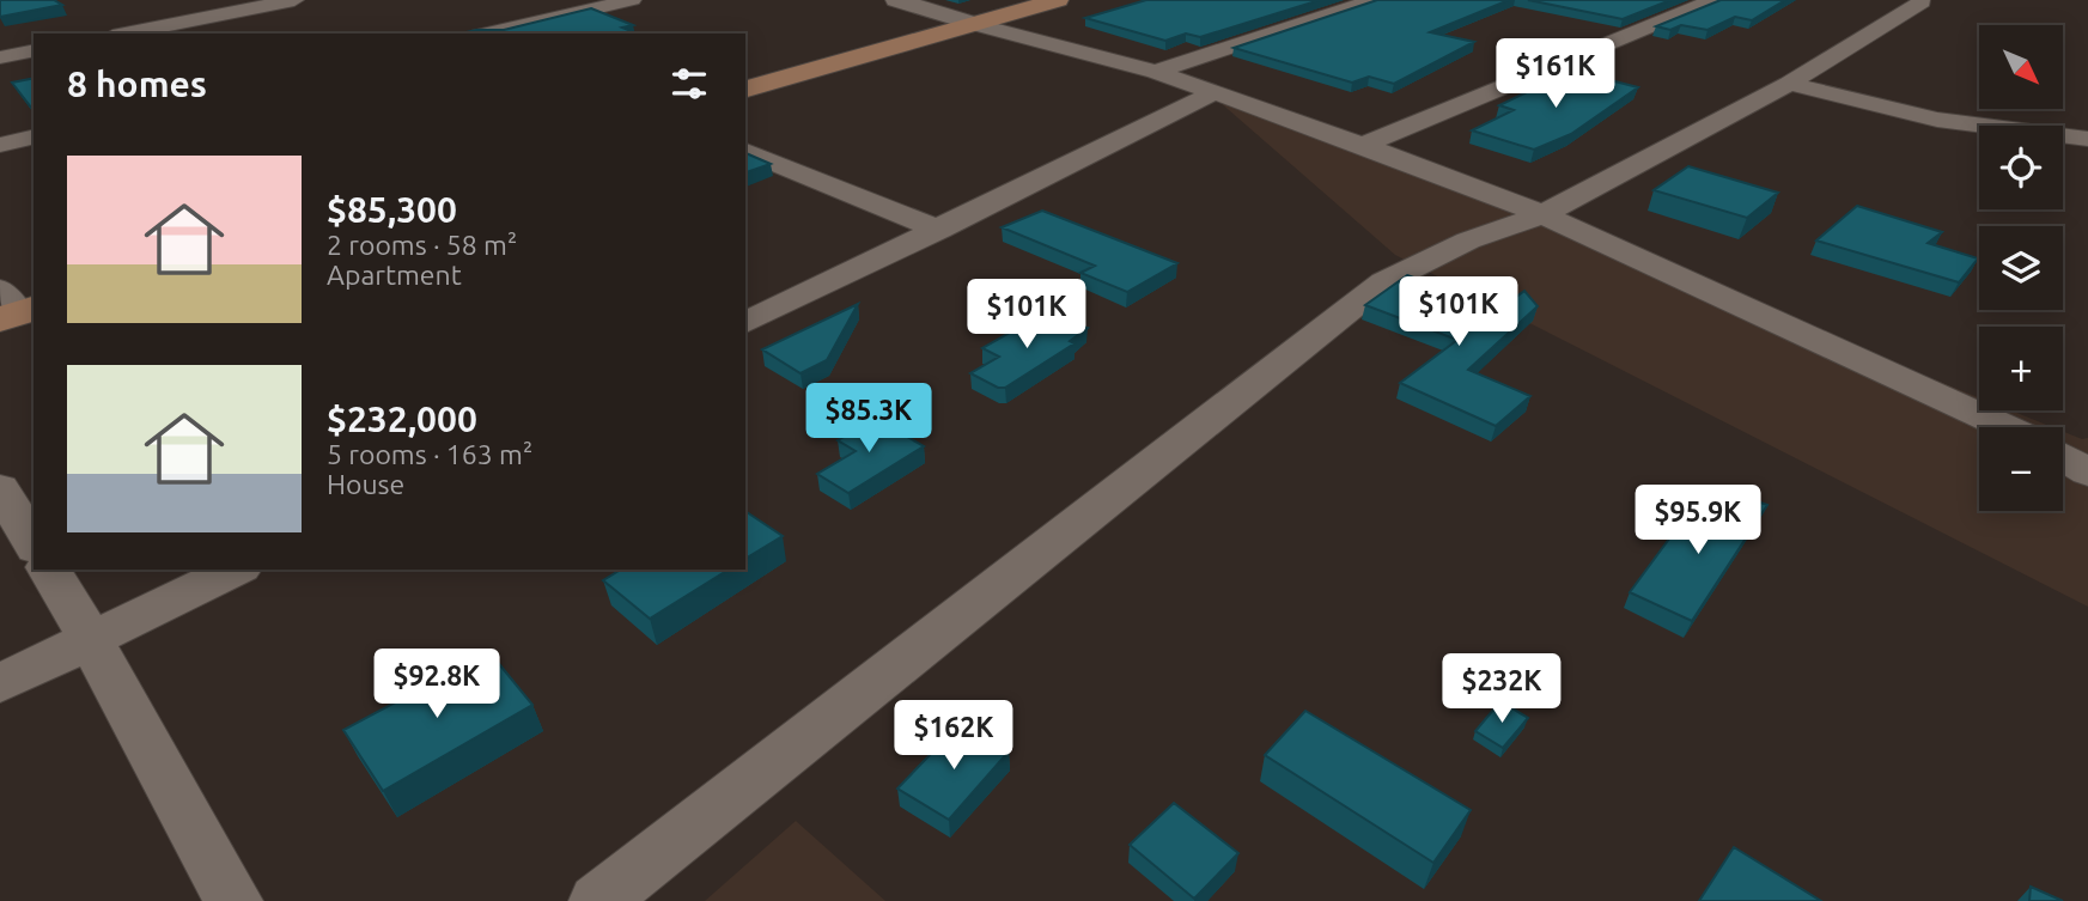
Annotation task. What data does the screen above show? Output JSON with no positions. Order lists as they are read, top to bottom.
{
  "north": "bottom right",
  "page": {
    "map_buttons": ["+", "−"],
    "heading": "8 homes",
    "price": [
      "$161K",
      "$101K",
      "$101K",
      "$85.3K",
      "$95.9K",
      "$92.8K",
      "$232K",
      "$162K"
    ],
    "list": [
      {
        "name": "$85,300",
        "note": "2 rooms · 58 m² · Apartment"
      },
      {
        "name": "$232,000",
        "note": "5 rooms · 163 m² · House"
      }
    ]
  }
}
